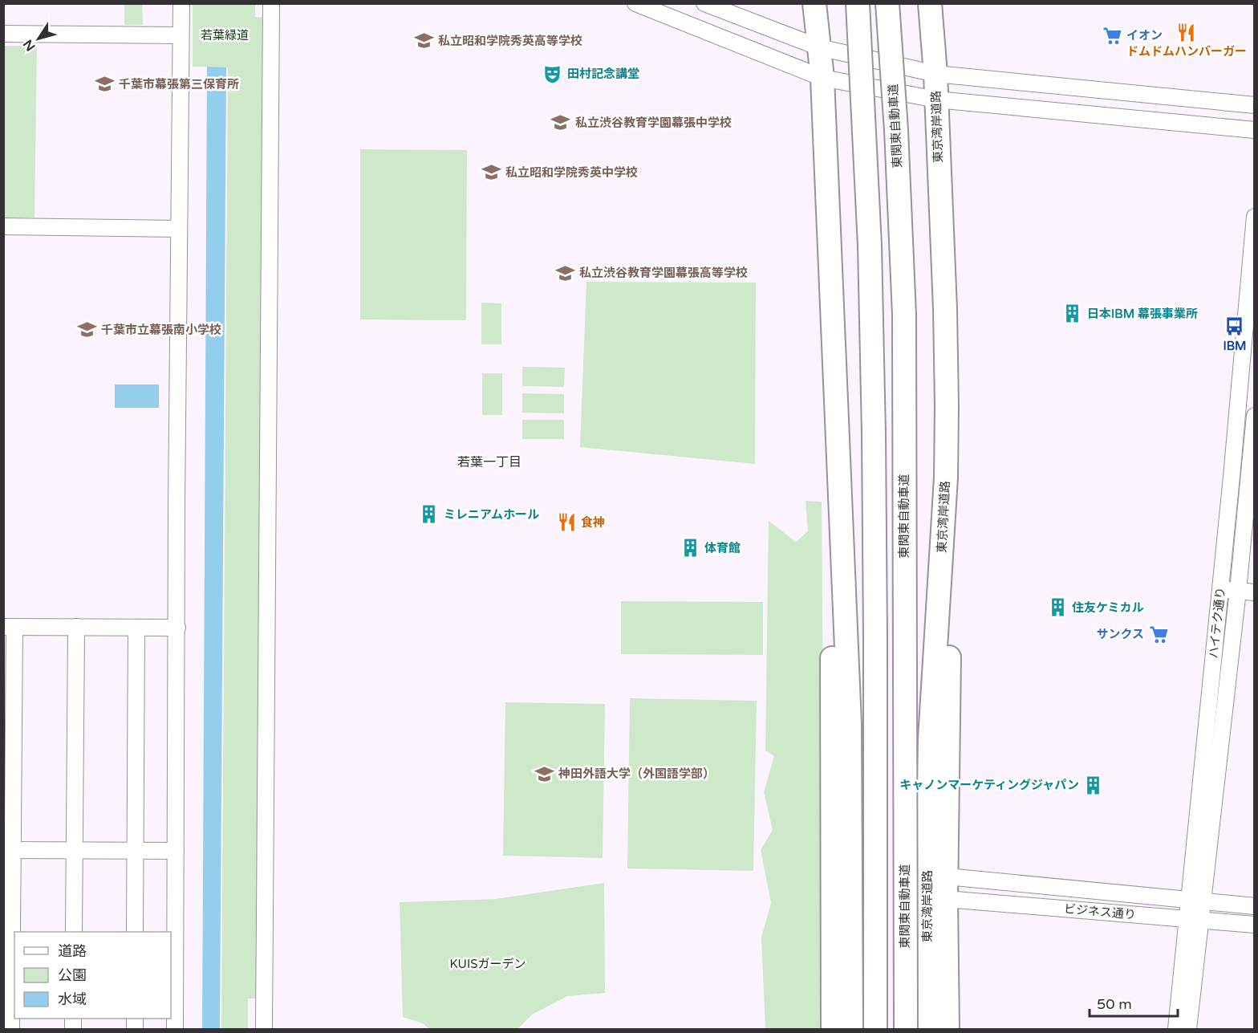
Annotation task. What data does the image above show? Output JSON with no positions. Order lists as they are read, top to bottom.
{
  "streets": {
    "highway": ["東関東自動車道", "東京湾岸道路"],
    "street": ["ハイテク通り", "ビジネス通り"]
  },
  "crossings": [
    ["ハイテク通り", "ビジネス通り"]
  ],
  "districts": ["若葉一丁目"],
  "parks": ["若葉緑道", "KUISガーデン"],
  "places": {
    "restaurant": ["ドムドムハンバーガー", "食神"],
    "supermarket": ["イオン", "サンクス"],
    "school or university": [
      "私立昭和学院秀英高等学校",
      "千葉市幕張第三保育所",
      "私立渋谷教育学園幕張中学校",
      "私立昭和学院秀英中学校",
      "私立渋谷教育学園幕張高等学校",
      "千葉市立幕張南小学校",
      "神田外語大学（外国語学部）"
    ],
    "theatre": ["田村記念講堂"],
    "building": [
      "日本IBM 幕張事業所",
      "ミレニアムホール",
      "体育館",
      "住友ケミカル",
      "キャノンマーケティングジャパン"
    ],
    "bus stop": ["IBM"]
  },
  "legend": ["道路", "公園", "水域"],
  "scale_bar": "50 m",
  "north": "bottom left"
}
